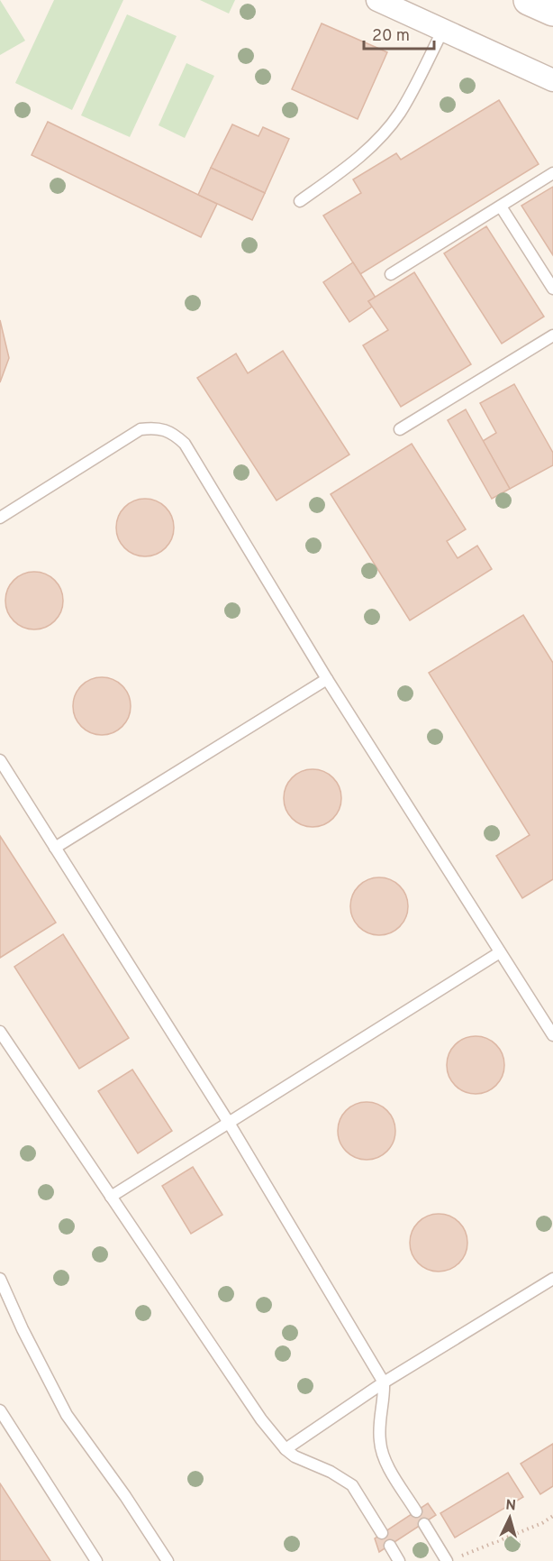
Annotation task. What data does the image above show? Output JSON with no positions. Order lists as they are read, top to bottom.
{
  "scale_bar": "20 m",
  "north": "top"
}
